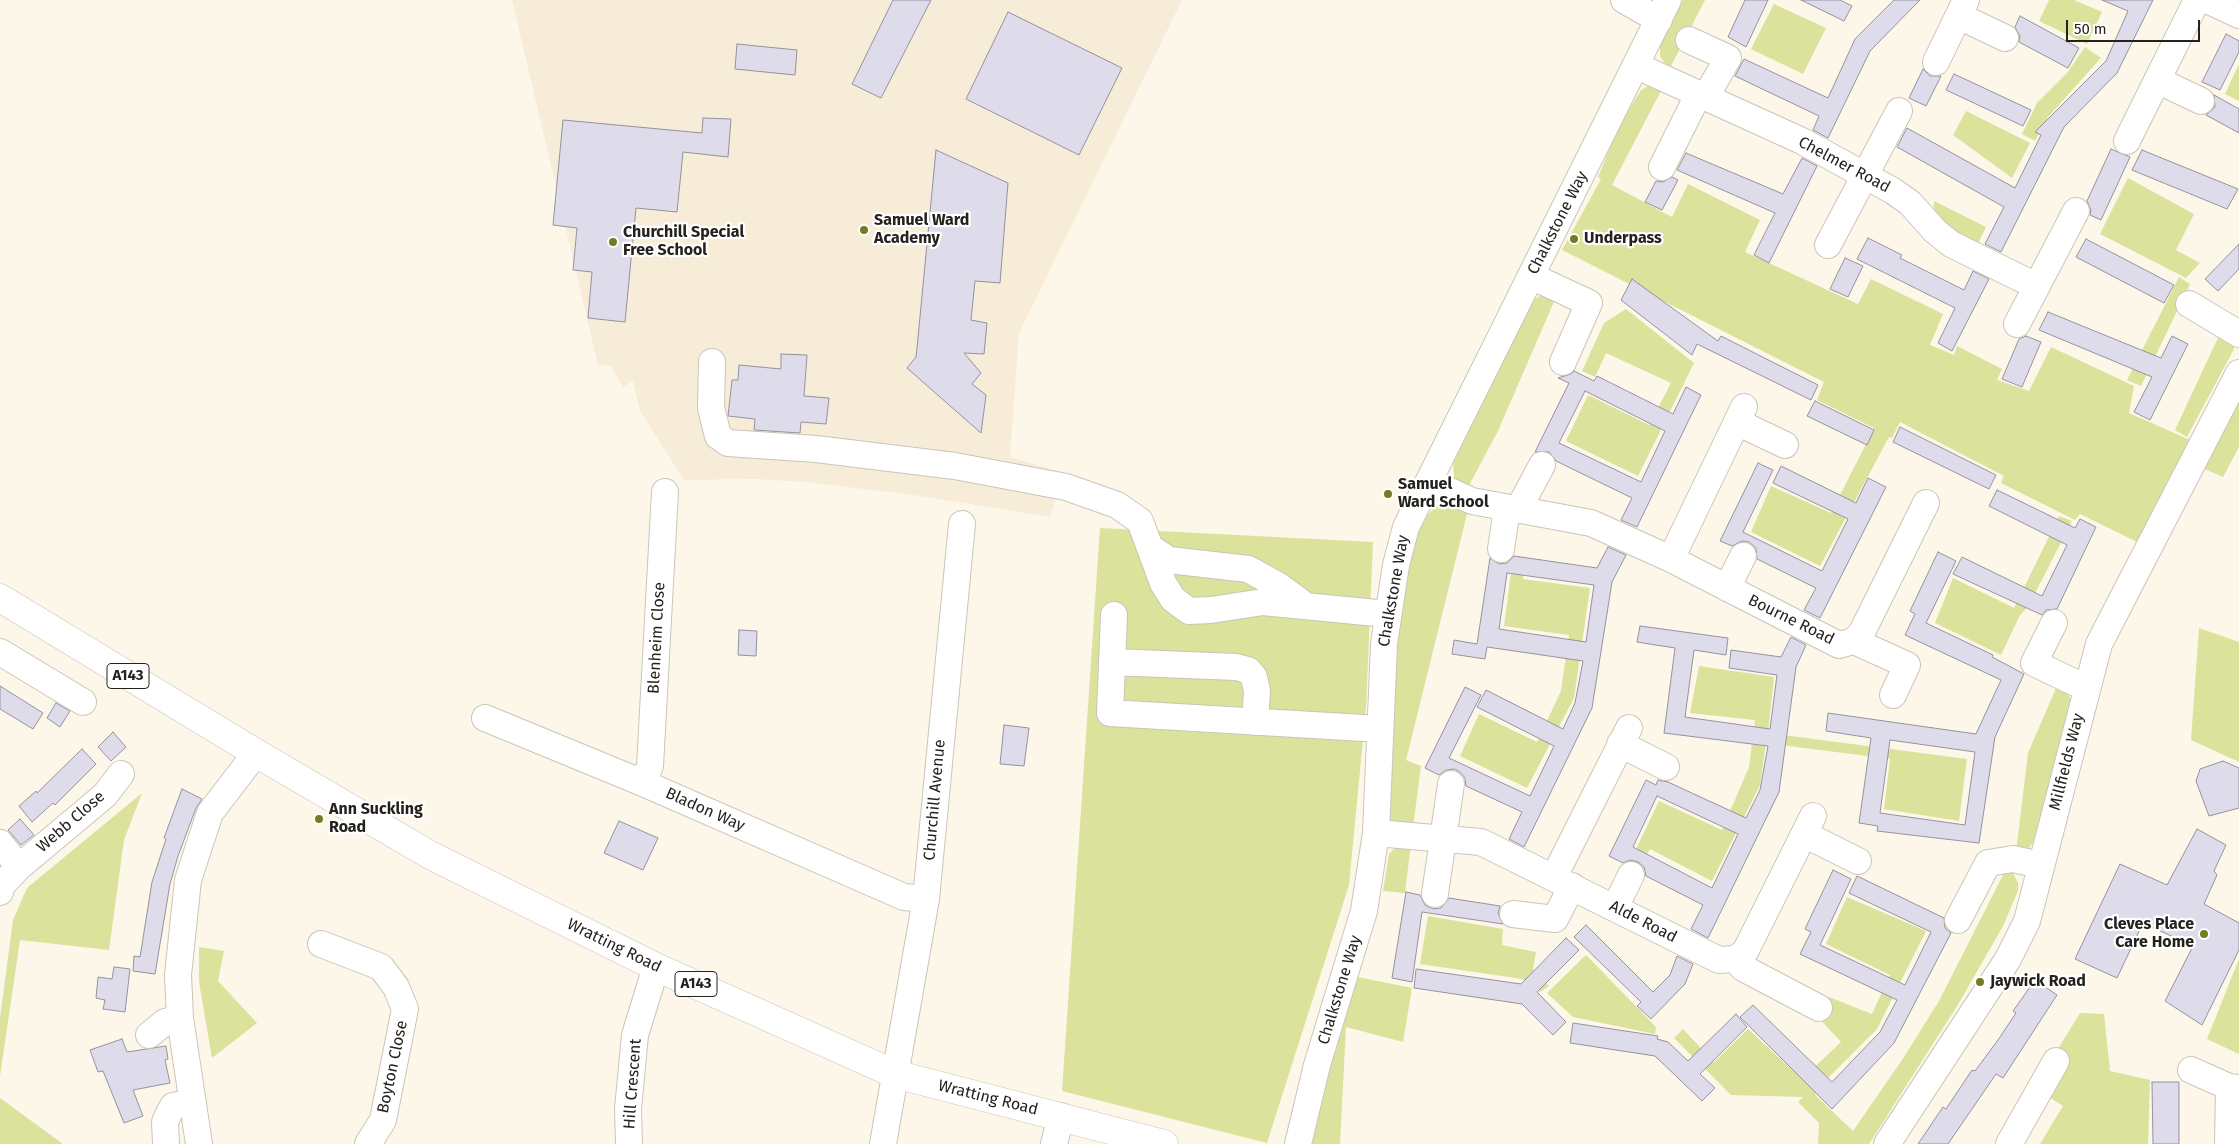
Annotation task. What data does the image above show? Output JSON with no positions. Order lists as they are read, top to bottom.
{
  "streets": {
    "main road": ["A143", "Wratting Road"],
    "street": [
      "Chelmer Road",
      "Chalkstone Way",
      "Bourne Road",
      "Blenheim Close",
      "Millfields Way",
      "Churchill Avenue",
      "Bladon Way",
      "Webb Close",
      "Alde Road",
      "Boyton Close",
      "Hill Crescent"
    ]
  },
  "crossings": [
    ["Chelmer Road", "Chalkstone Way"],
    ["Chalkstone Way", "Bourne Road"],
    ["Chalkstone Way", "Alde Road"],
    ["Blenheim Close", "Bladon Way"],
    ["A143", "Wratting Road"],
    ["Churchill Avenue", "Bladon Way"],
    ["Churchill Avenue", "Wratting Road"],
    ["Wratting Road", "Hill Crescent"]
  ],
  "places": [
    "Samuel Ward Academy",
    "Underpass",
    "Churchill Special Free School",
    "Samuel Ward School",
    "Ann Suckling Road",
    "Cleves Place Care Home",
    "Jaywick Road"
  ],
  "scale_bar": "50 m"
}
